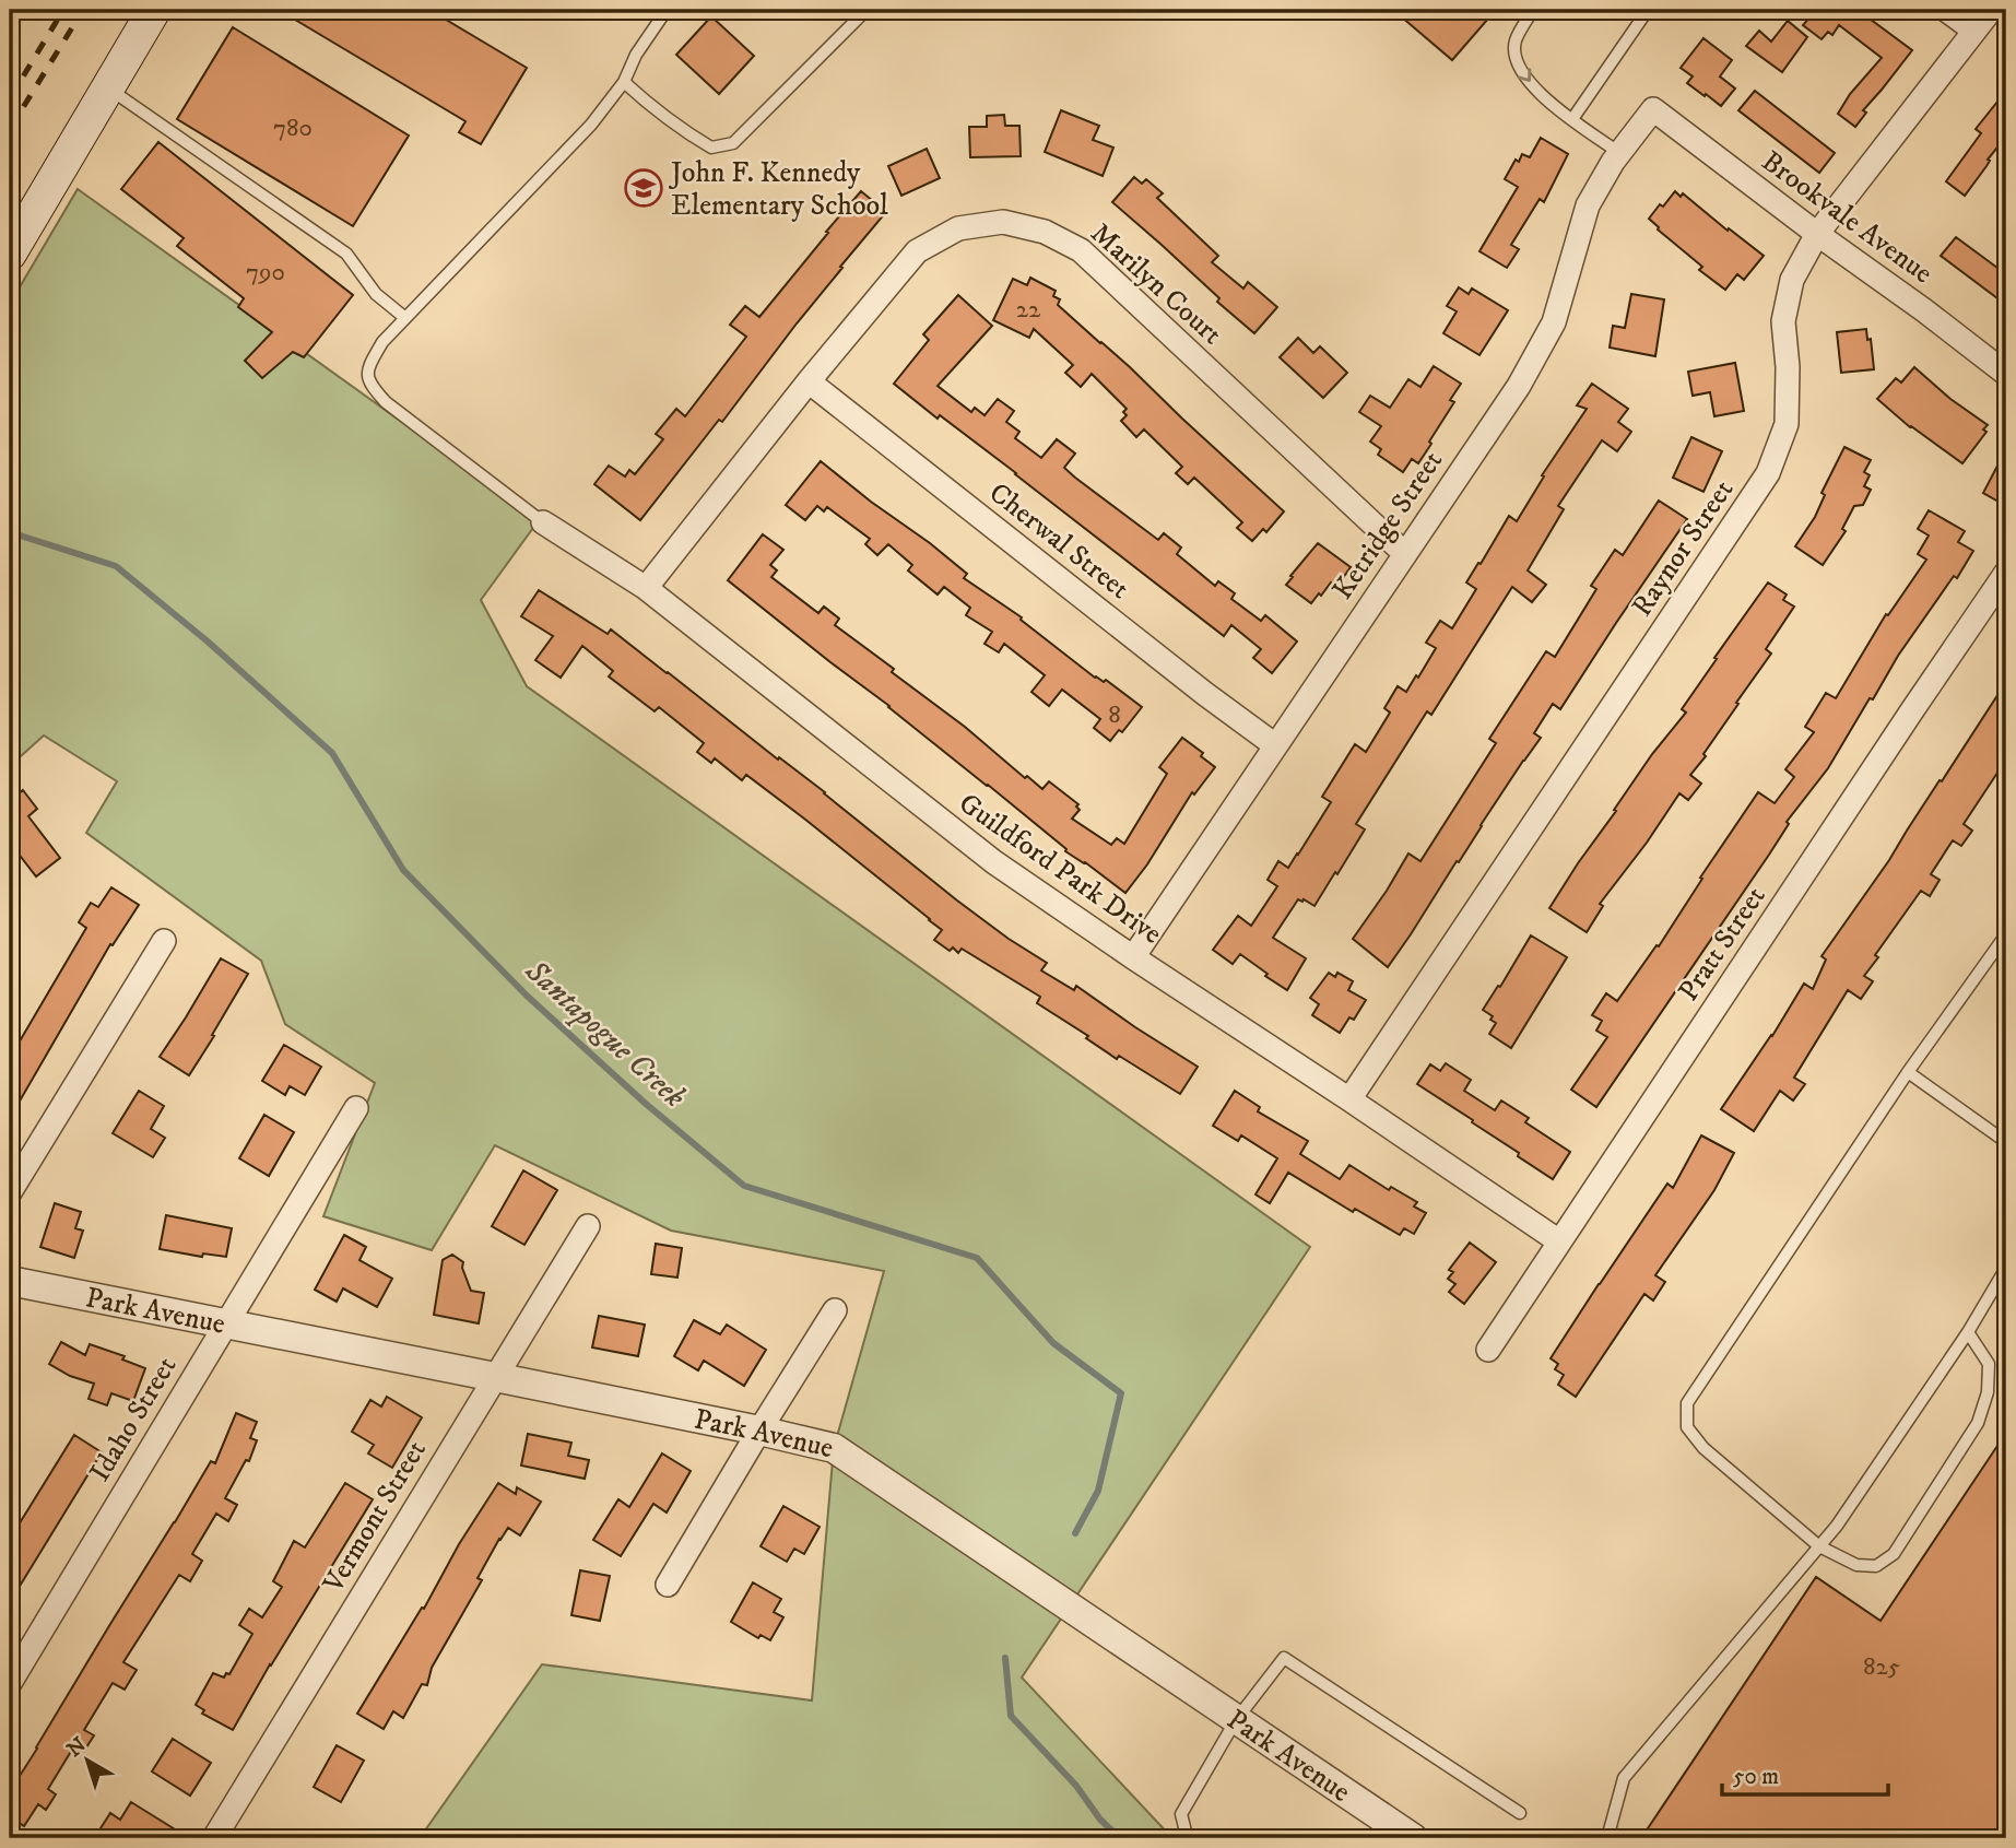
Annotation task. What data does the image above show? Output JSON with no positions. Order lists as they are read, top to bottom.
{
  "streets": {
    "street": [
      "Brookvale Avenue",
      "Marilyn Court",
      "Ketridge Street",
      "Cherwal Street",
      "Raynor Street",
      "Guildford Park Drive",
      "Pratt Street",
      "Park Avenue",
      "Idaho Street",
      "Vermont Street"
    ]
  },
  "crossings": [
    ["Brookvale Avenue", "Ketridge Street"],
    ["Brookvale Avenue", "Raynor Street"],
    ["Marilyn Court", "Ketridge Street"],
    ["Marilyn Court", "Cherwal Street"],
    ["Marilyn Court", "Guildford Park Drive"],
    ["Ketridge Street", "Cherwal Street"],
    ["Ketridge Street", "Guildford Park Drive"],
    ["Raynor Street", "Guildford Park Drive"],
    ["Guildford Park Drive", "Pratt Street"],
    ["Park Avenue", "Idaho Street"],
    ["Park Avenue", "Vermont Street"]
  ],
  "water": ["Santapogue Creek"],
  "places": {
    "school or university": ["John F. Kennedy Elementary School"]
  },
  "house_numbers": [
    "780",
    "790",
    "22",
    "8",
    "825"
  ],
  "scale_bar": "50 m",
  "north": "top left"
}
